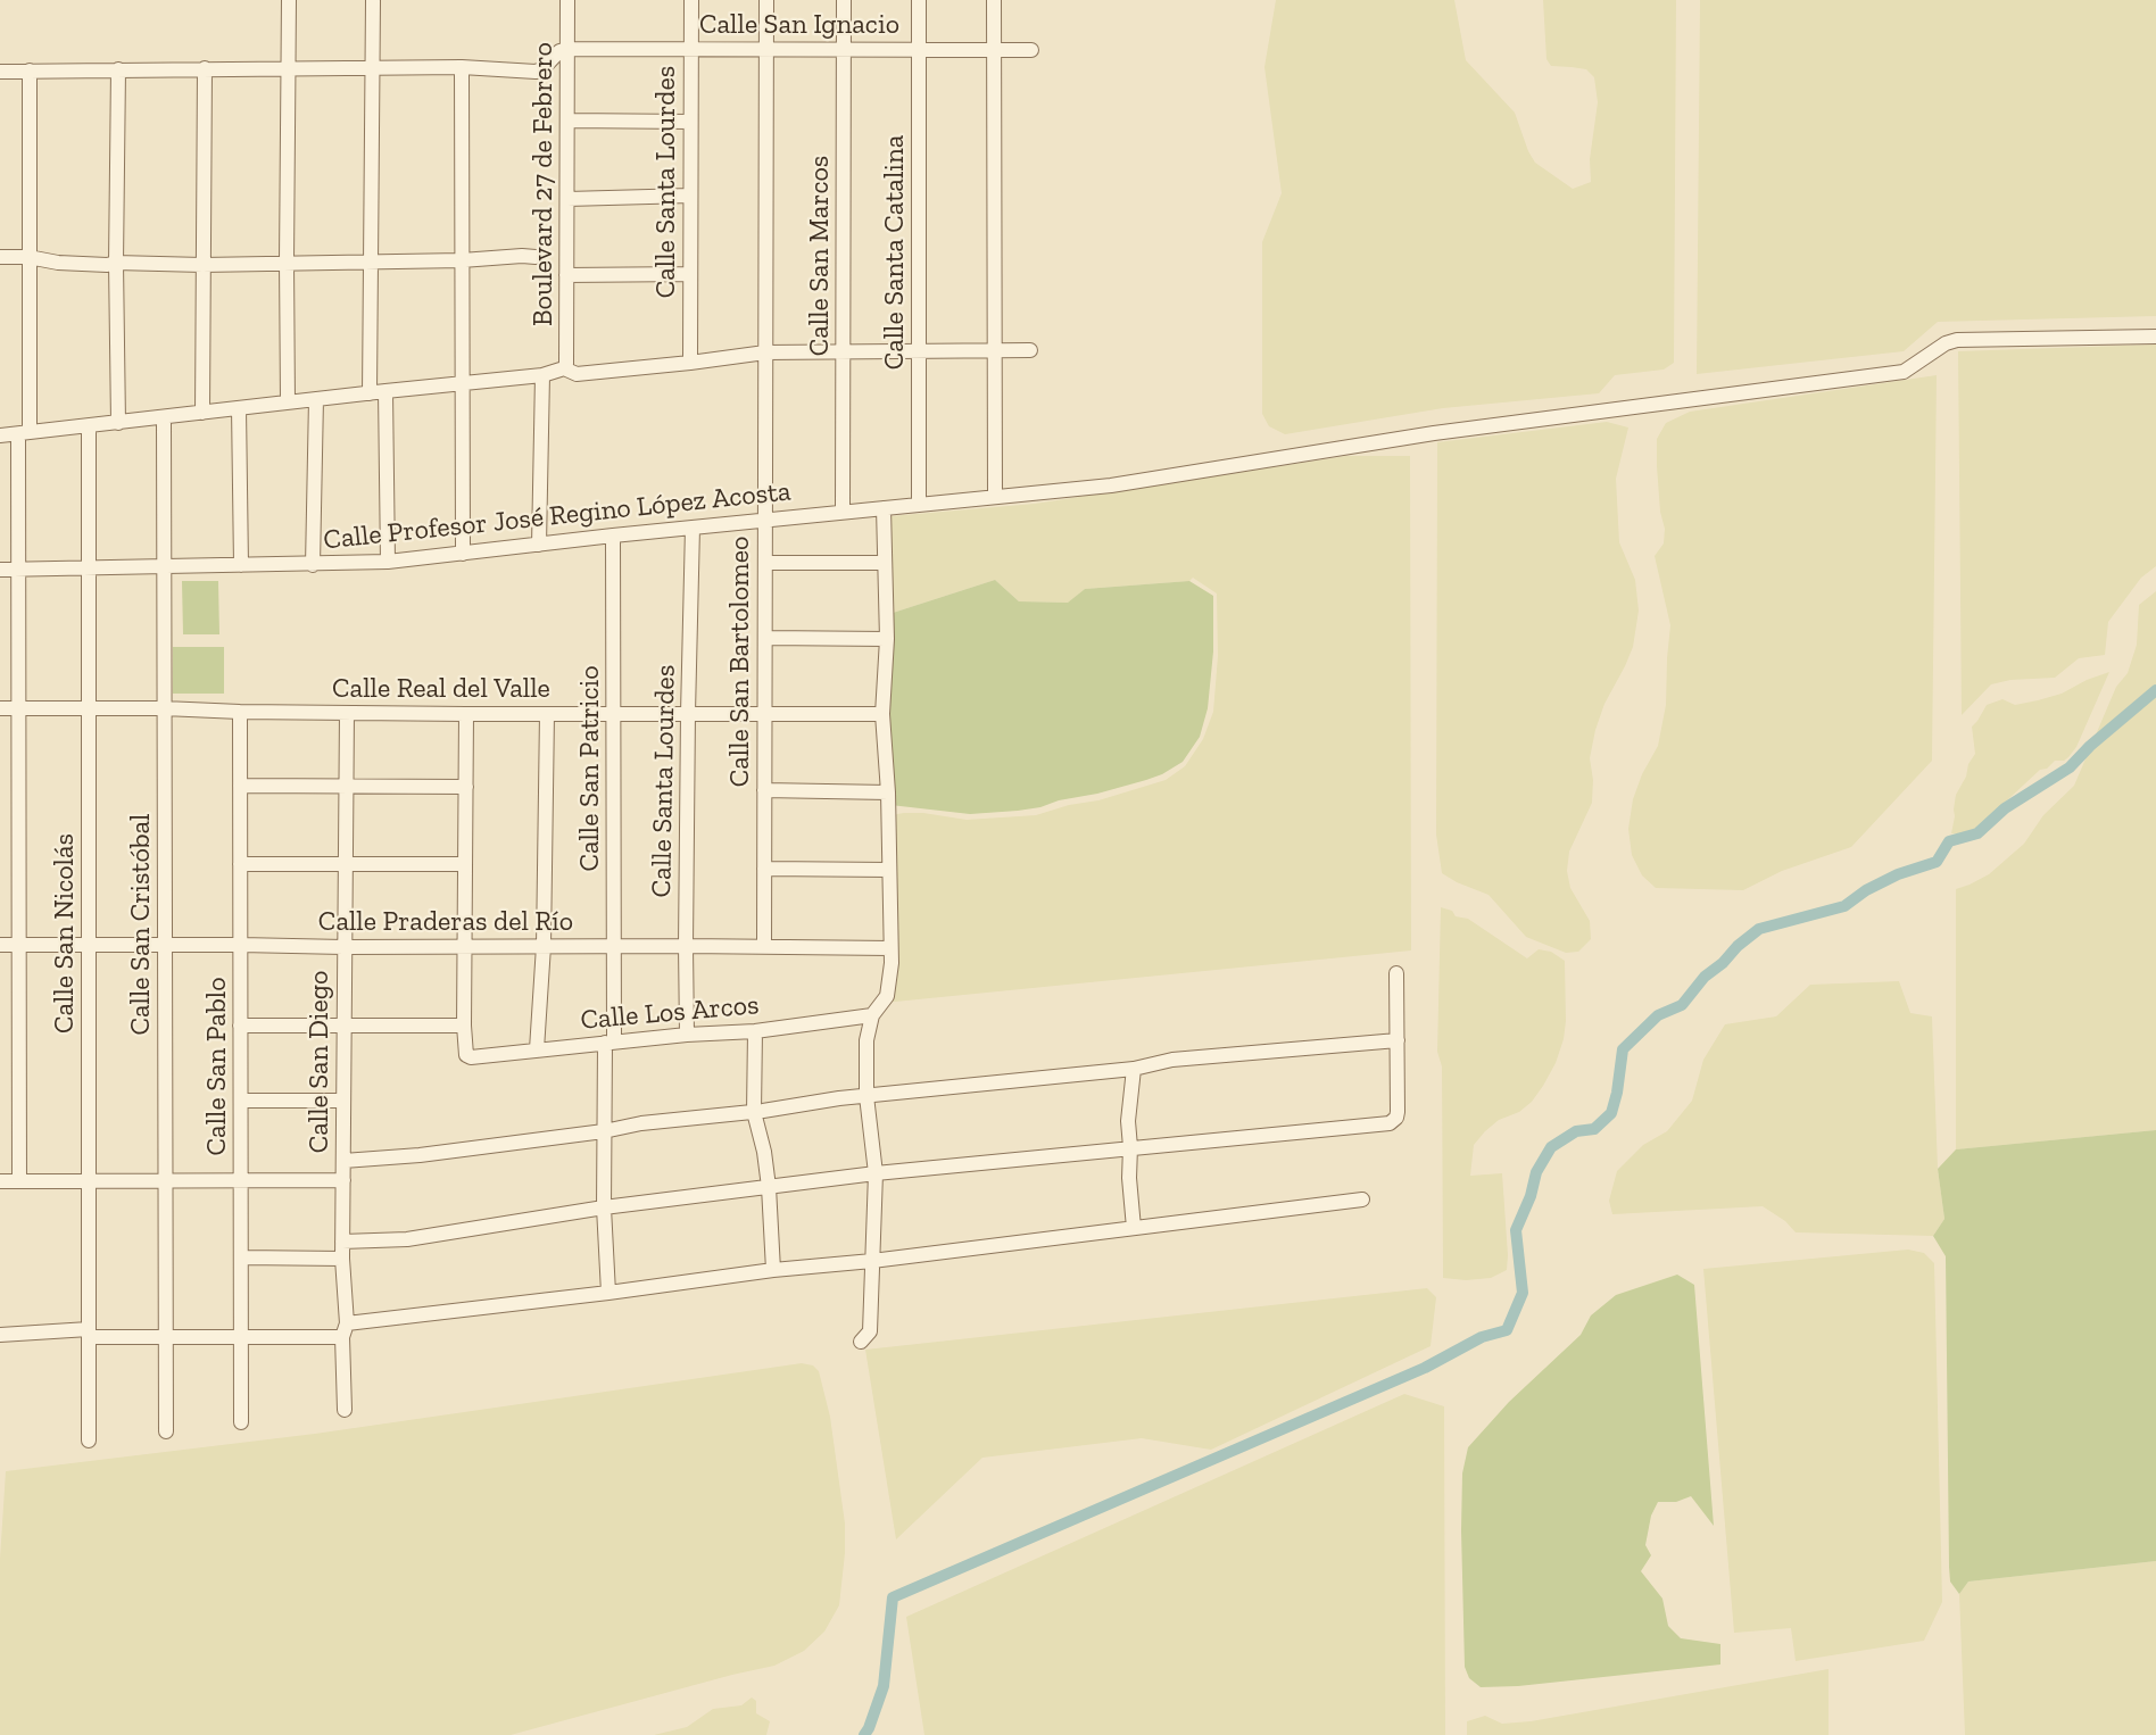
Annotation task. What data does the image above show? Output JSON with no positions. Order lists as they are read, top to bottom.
{
  "streets": {
    "street": [
      "Calle San Ignacio",
      "Calle Santa Lourdes",
      "Boulevard 27 de Febrero",
      "Calle Santa Catalina",
      "Calle San Marcos",
      "Calle Profesor José Regino López Acosta",
      "Calle San Bartolomeo",
      "Calle Real del Valle",
      "Calle San Patricio",
      "Calle Praderas del Río",
      "Calle San Cristóbal",
      "Calle San Nicolás",
      "Calle Los Arcos",
      "Calle San Diego",
      "Calle San Pablo"
    ]
  },
  "crossings": [
    ["Calle San Ignacio", "Calle Santa Lourdes"],
    ["Calle San Ignacio", "Boulevard 27 de Febrero"],
    ["Calle San Ignacio", "Calle Santa Catalina"],
    ["Calle San Ignacio", "Calle San Marcos"],
    ["Calle San Ignacio", "Calle San Bartolomeo"],
    ["Calle Santa Lourdes", "Calle Profesor José Regino López Acosta"],
    ["Calle Santa Lourdes", "Calle Real del Valle"],
    ["Calle Santa Lourdes", "Calle Praderas del Río"],
    ["Calle Santa Lourdes", "Calle Los Arcos"],
    ["Calle Santa Catalina", "Calle Profesor José Regino López Acosta"],
    ["Calle San Marcos", "Calle Profesor José Regino López Acosta"],
    ["Calle Profesor José Regino López Acosta", "Calle San Bartolomeo"],
    ["Calle Profesor José Regino López Acosta", "Calle San Patricio"],
    ["Calle Profesor José Regino López Acosta", "Calle San Cristóbal"],
    ["Calle Profesor José Regino López Acosta", "Calle San Nicolás"],
    ["Calle San Bartolomeo", "Calle Real del Valle"],
    ["Calle San Bartolomeo", "Calle Praderas del Río"],
    ["Calle Real del Valle", "Calle San Patricio"],
    ["Calle Real del Valle", "Calle San Cristóbal"],
    ["Calle Real del Valle", "Calle San Nicolás"],
    ["Calle Real del Valle", "Calle San Diego"],
    ["Calle Real del Valle", "Calle San Pablo"],
    ["Calle San Patricio", "Calle Praderas del Río"],
    ["Calle San Patricio", "Calle Los Arcos"],
    ["Calle Praderas del Río", "Calle San Cristóbal"],
    ["Calle Praderas del Río", "Calle San Nicolás"],
    ["Calle Praderas del Río", "Calle San Diego"],
    ["Calle Praderas del Río", "Calle San Pablo"]
  ]
}
